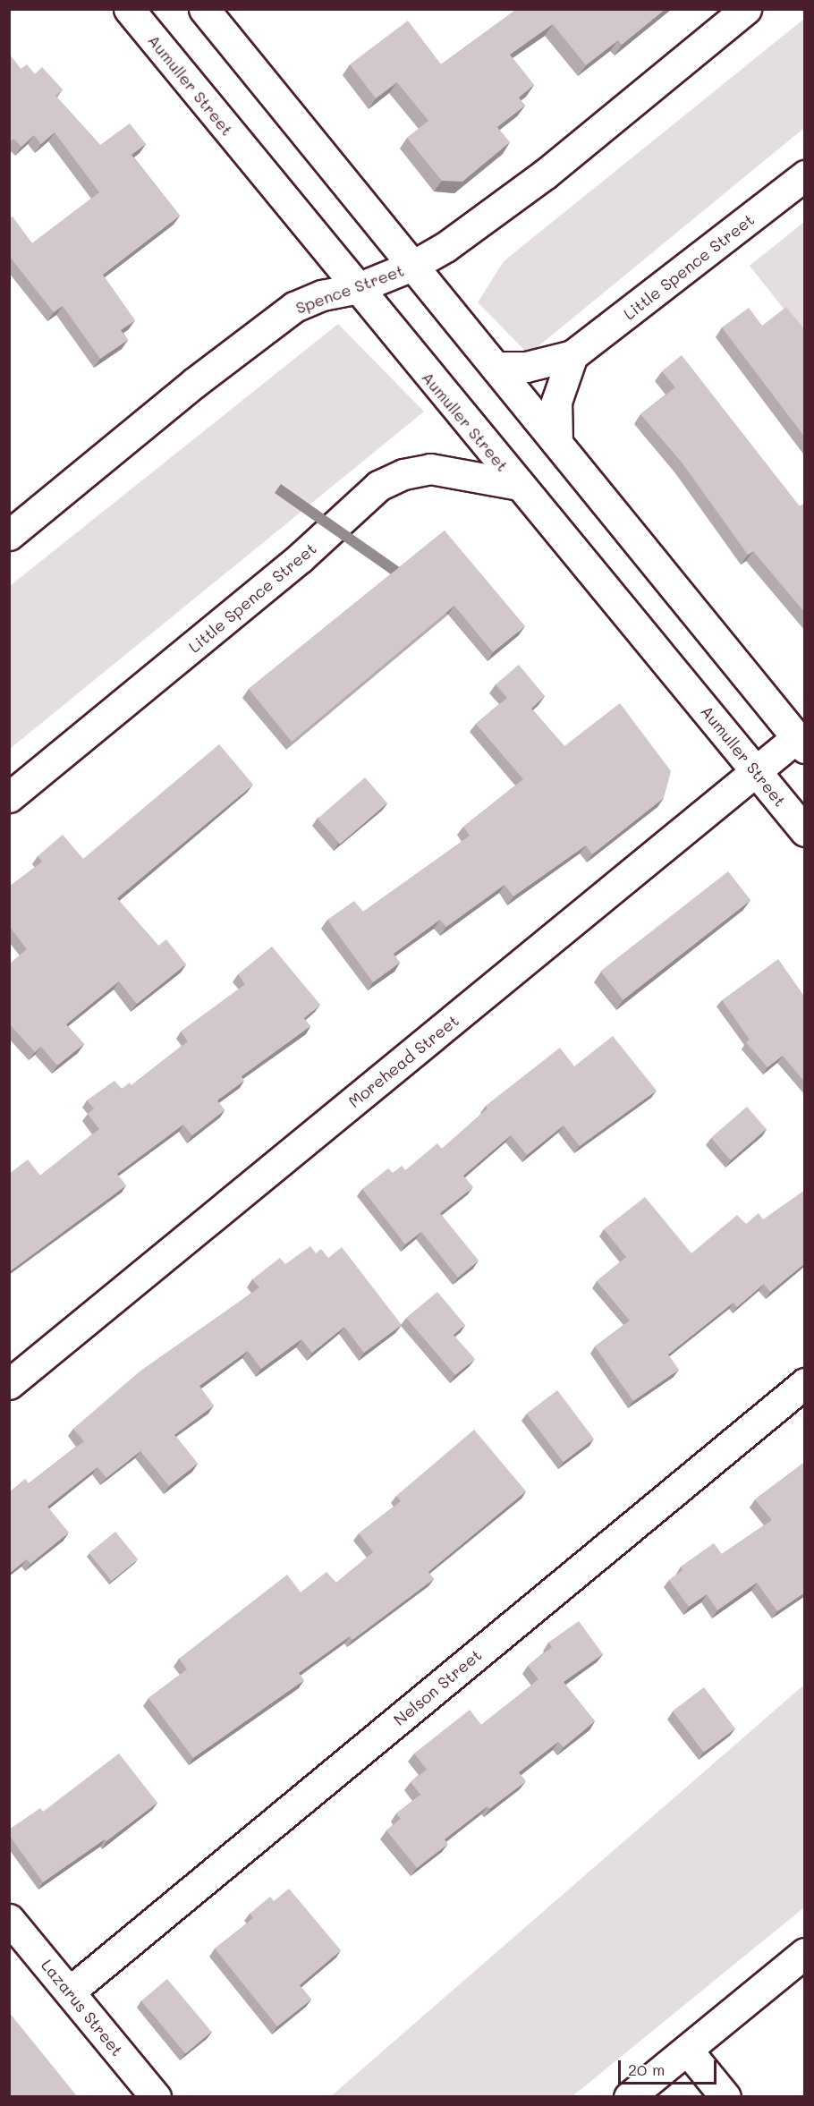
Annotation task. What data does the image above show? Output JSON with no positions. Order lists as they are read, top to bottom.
{
  "streets": {
    "street": [
      "Aumuller Street",
      "Little Spence Street",
      "Spence Street",
      "Morehead Street",
      "Nelson Street",
      "Lazarus Street"
    ]
  },
  "crossings": [
    ["Aumuller Street", "Little Spence Street"],
    ["Aumuller Street", "Spence Street"],
    ["Aumuller Street", "Morehead Street"],
    ["Nelson Street", "Lazarus Street"]
  ],
  "scale_bar": "20 m"
}
